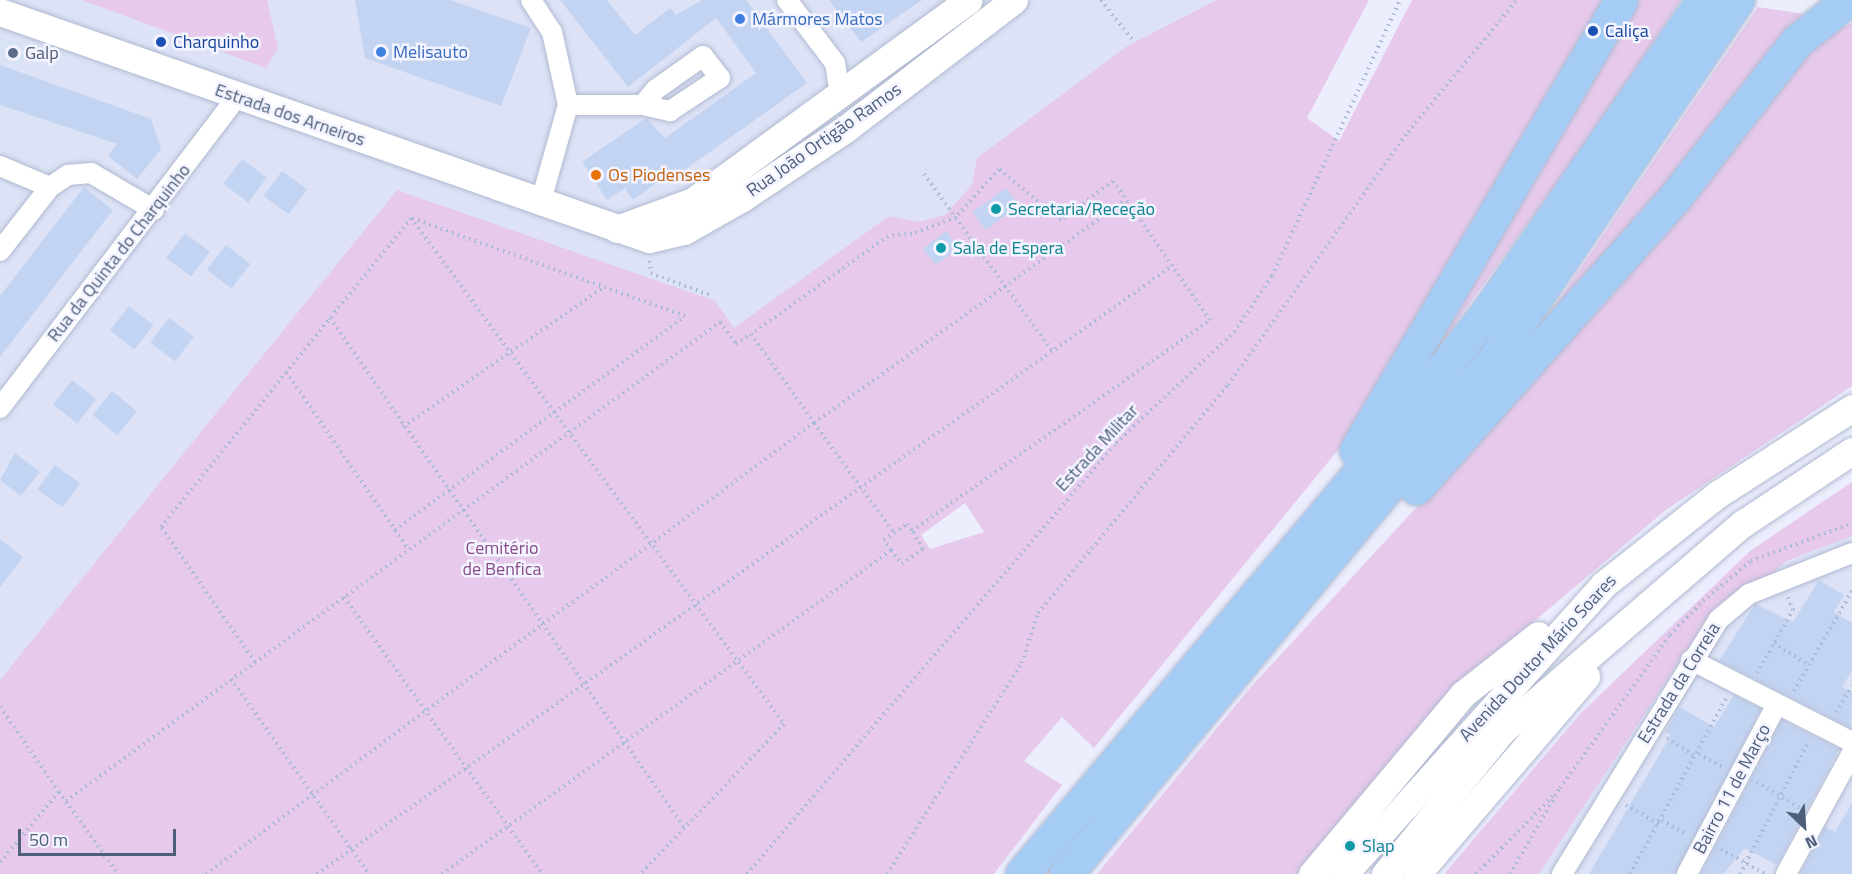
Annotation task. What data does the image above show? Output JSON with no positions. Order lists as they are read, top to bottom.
{
  "streets": {
    "main road": ["Estrada dos Arneiros", "Rua João Ortigão Ramos", "Avenida Doutor Mário Soares"],
    "street": ["Rua da Quinta do Charquinho", "Estrada da Correia", "Bairro 11 de Março"],
    "path": ["Estrada Militar"]
  },
  "crossings": [
    ["Estrada dos Arneiros", "Rua João Ortigão Ramos"],
    ["Estrada dos Arneiros", "Rua da Quinta do Charquinho"],
    ["Estrada da Correia", "Bairro 11 de Março"]
  ],
  "parks": ["Cemitério de Benfica"],
  "places": [
    "Mármores Matos",
    "Caliça",
    "Charquinho",
    "Melisauto",
    "Galp",
    "Os Piodenses",
    "Secretaria/Receção",
    "Sala de Espera",
    "Slap"
  ],
  "scale_bar": "50 m",
  "north": "bottom right"
}
